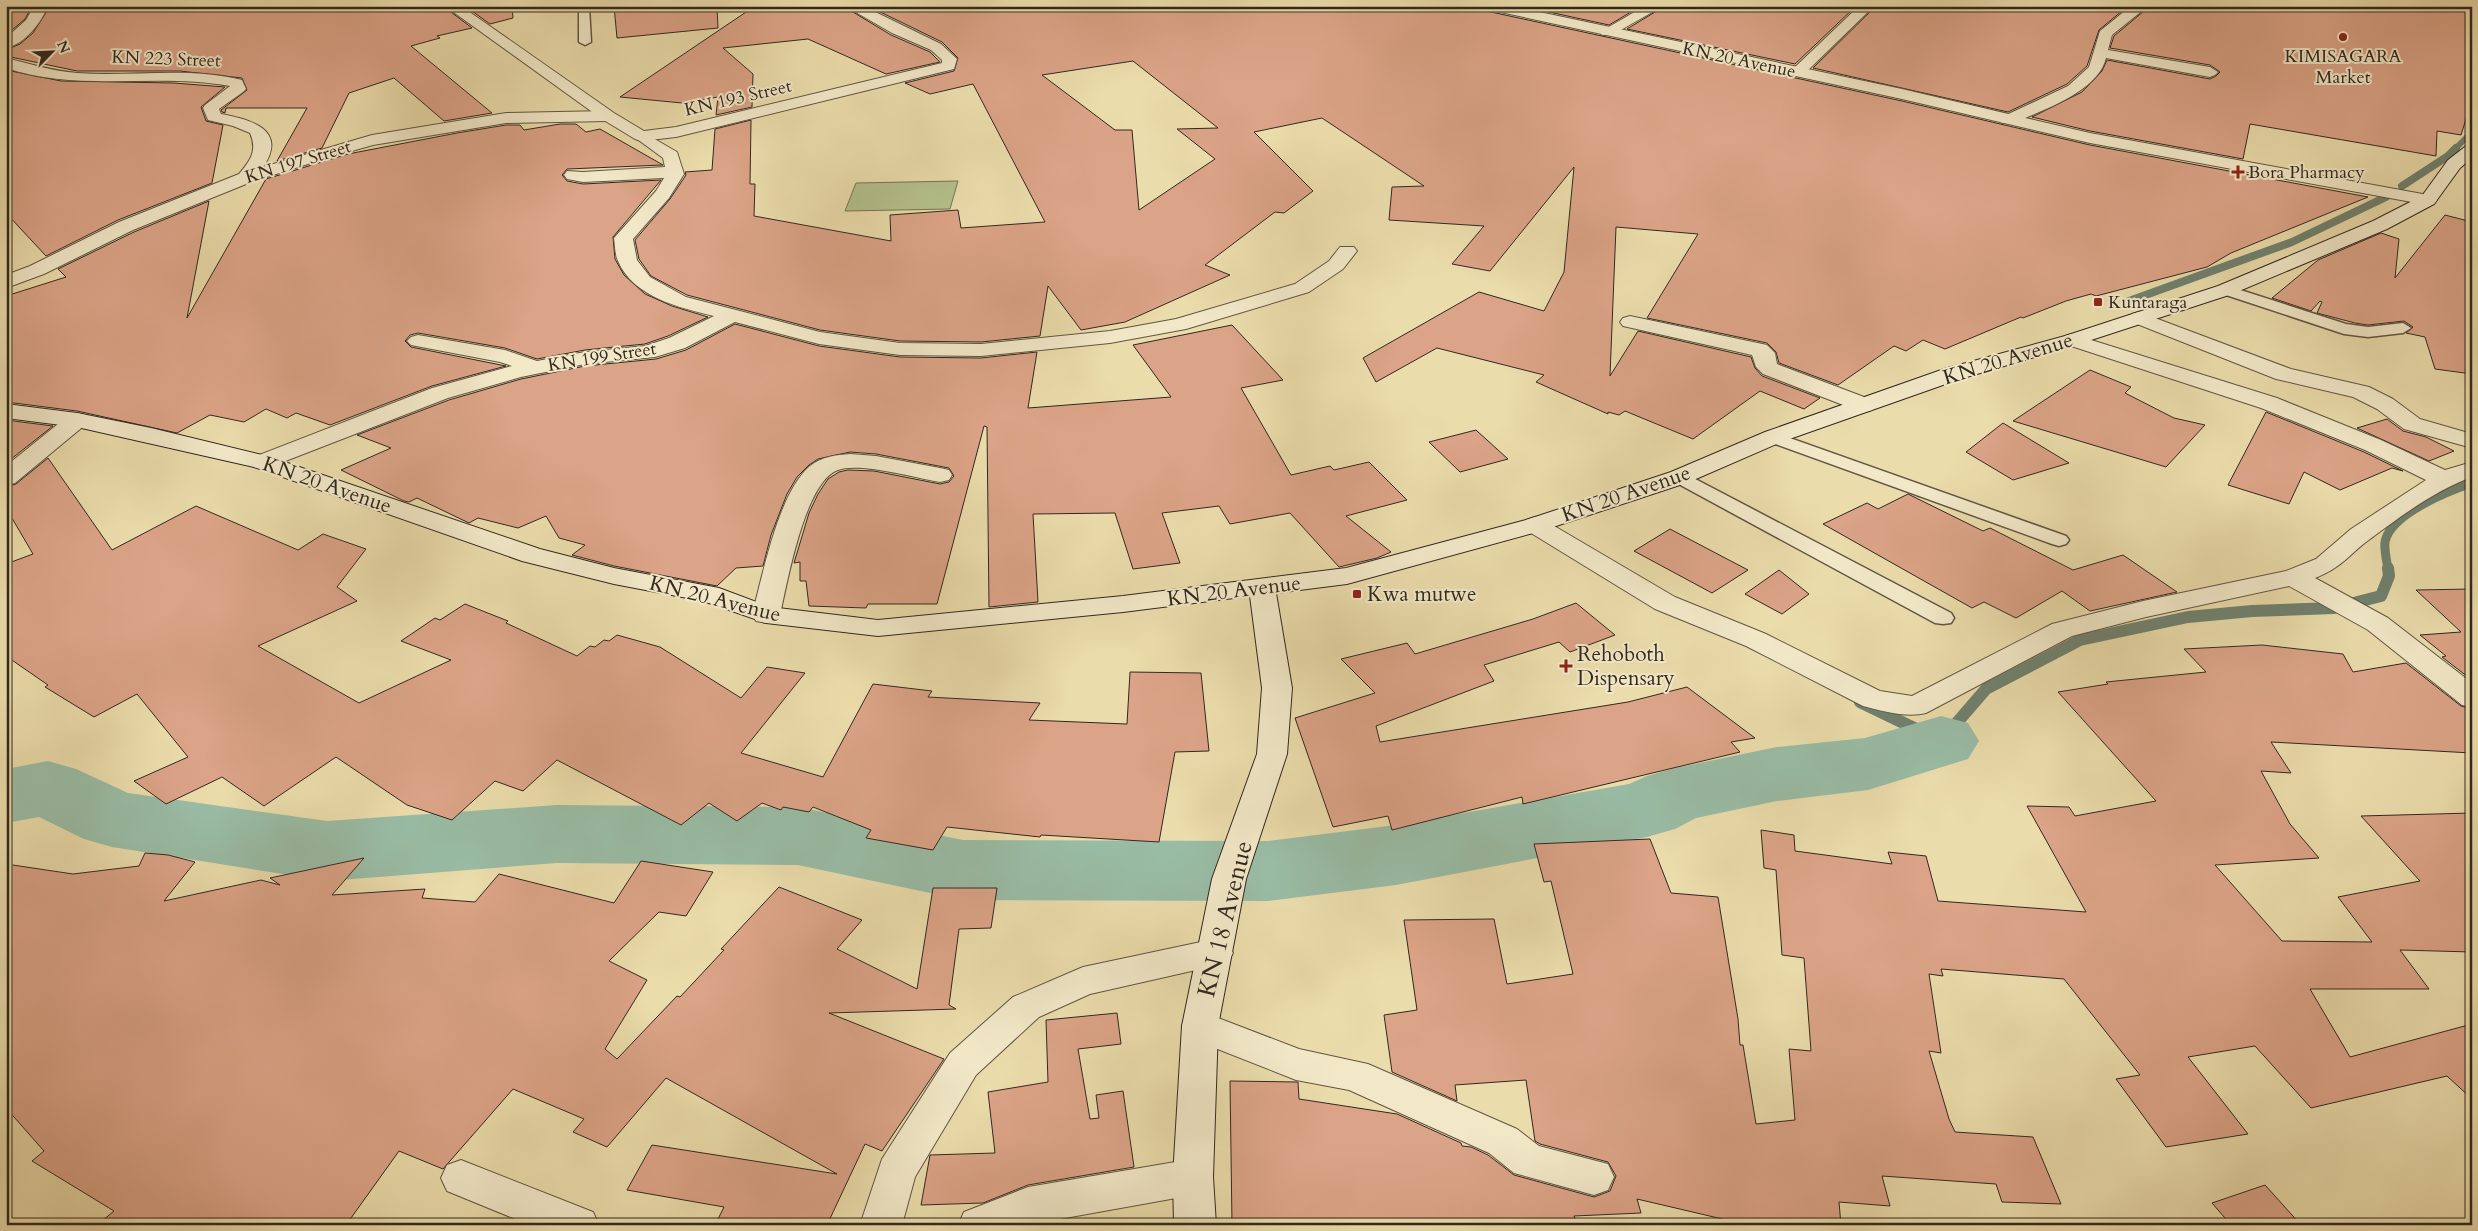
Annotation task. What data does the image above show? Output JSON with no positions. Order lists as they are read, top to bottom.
{
  "streets": {
    "street": [
      "KN 223 Street",
      "KN 20 Avenue",
      "KN 193 Street",
      "KN 197 Street",
      "KN 199 Street",
      "KN 18 Avenue"
    ]
  },
  "crossings": [
    ["KN 223 Street", "KN 197 Street"],
    ["KN 20 Avenue", "KN 199 Street"],
    ["KN 20 Avenue", "KN 18 Avenue"]
  ],
  "places": {
    "other": ["KIMISAGARA Market"],
    "health": ["Bora Pharmacy", "Rehoboth Dispensary"],
    "transit": ["Kuntaraga", "Kwa mutwe"]
  },
  "north": "top right"
}
